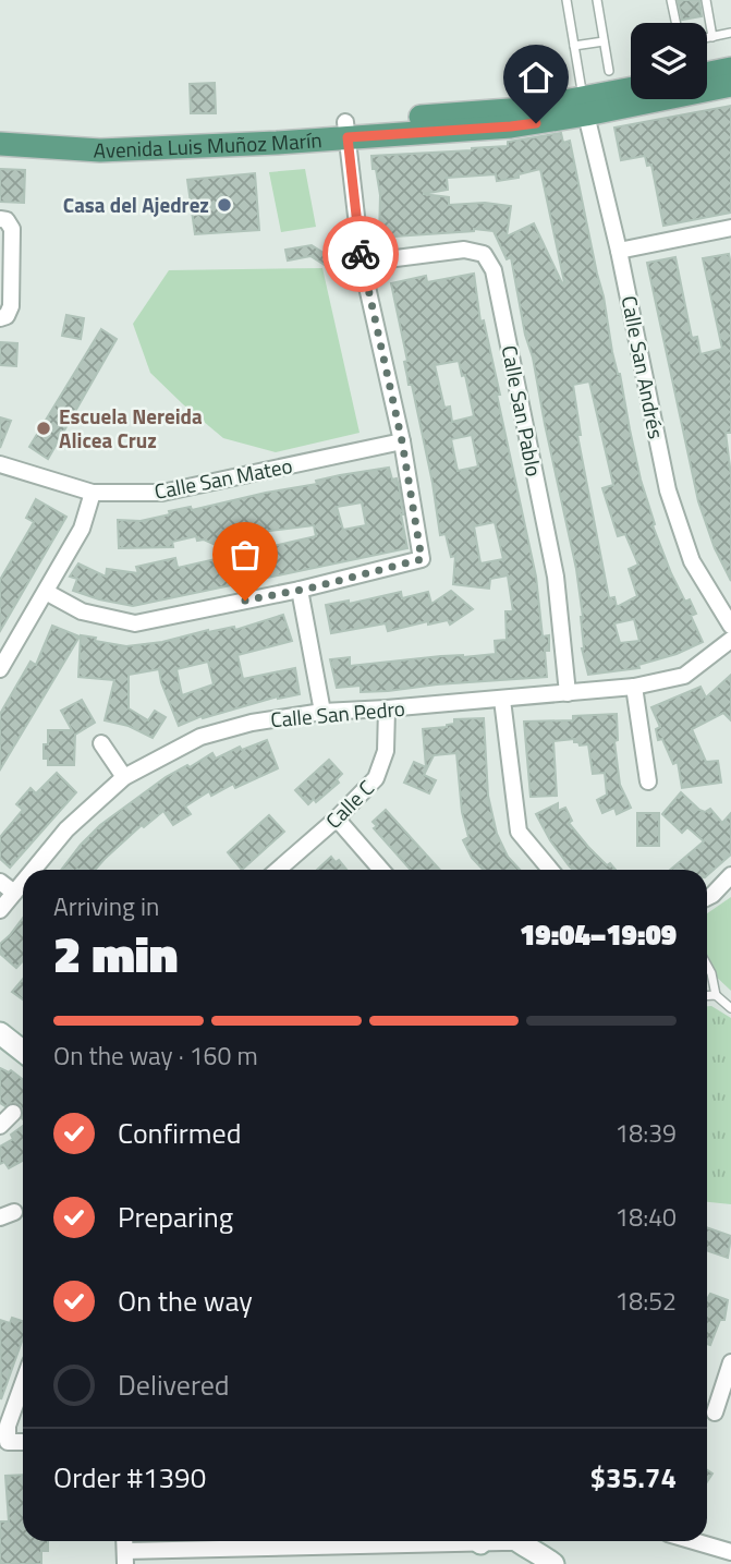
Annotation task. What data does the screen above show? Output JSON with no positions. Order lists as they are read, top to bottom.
{
  "streets": {
    "main road": ["Avenida Luis Muñoz Marín"],
    "street": [
      "Calle San Andrés",
      "Calle San Pablo",
      "Calle San Mateo",
      "Calle San Pedro",
      "Calle C"
    ]
  },
  "crossings": [
    ["Avenida Luis Muñoz Marín", "Calle San Andrés"],
    ["Calle San Pablo", "Calle San Pedro"],
    ["Calle San Pedro", "Calle C"]
  ],
  "places": ["Casa del Ajedrez", "Escuela Nereida Alicea Cruz"],
  "page": {
    "heading": ["2 min", "Arriving in", "19:04–19:09"],
    "panel": ["Order #1390", "$35.74"],
    "bar": "On the way · 160 m",
    "list": [
      ["Confirmed", "18:39"],
      ["Preparing", "18:40"],
      ["On the way", "18:52"],
      "Delivered"
    ]
  }
}
